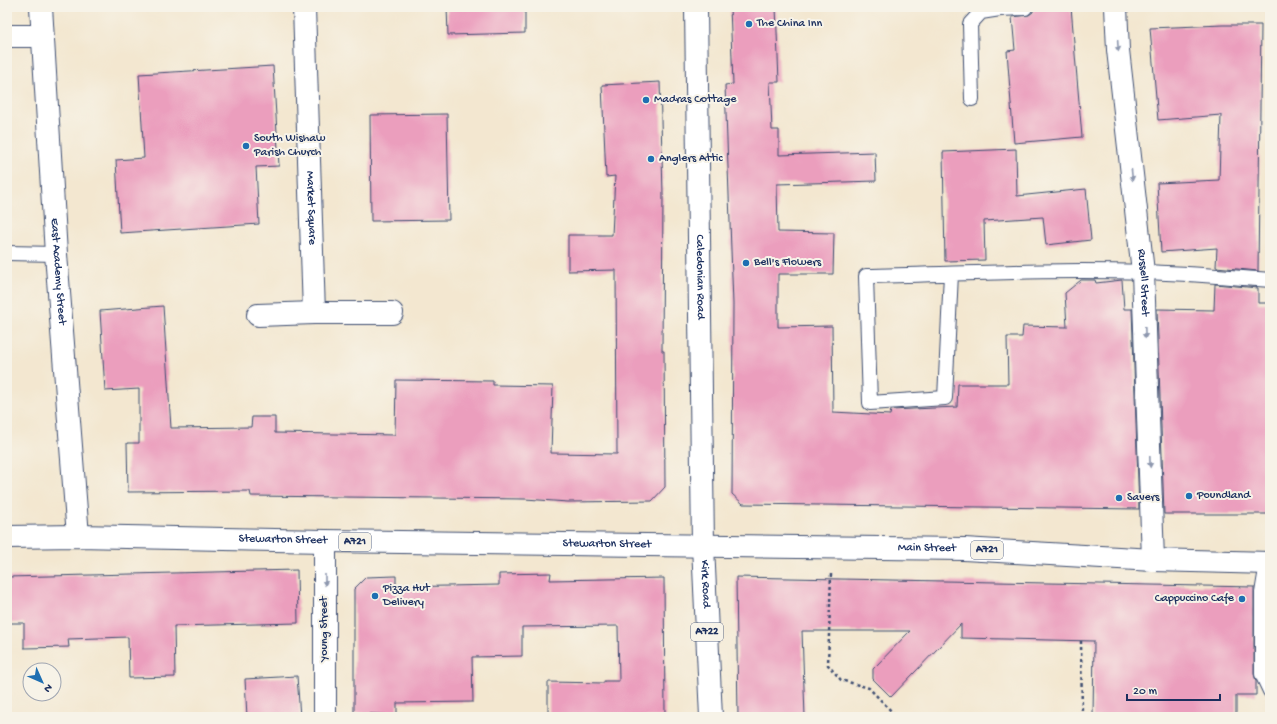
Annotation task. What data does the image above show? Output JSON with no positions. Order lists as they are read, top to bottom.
{
  "streets": {
    "main road": [
      "Market Square",
      "East Academy Street",
      "Caledonian Road",
      "Russell Street",
      "Stewarton Street",
      "A721",
      "Main Street",
      "Kirk Road",
      "Young Street",
      "A722"
    ]
  },
  "crossings": [
    ["East Academy Street", "Stewarton Street"],
    ["Caledonian Road", "Stewarton Street"],
    ["Caledonian Road", "Main Street"],
    ["Caledonian Road", "Kirk Road"],
    ["Russell Street", "Main Street"],
    ["Stewarton Street", "Main Street"],
    ["Stewarton Street", "Kirk Road"],
    ["Stewarton Street", "Young Street"],
    ["Main Street", "Kirk Road"]
  ],
  "one_way": ["Russell Street", "Young Street"],
  "places": [
    "The China Inn",
    "Madras Cottage",
    "South Wishaw Parish Church",
    "Anglers Attic",
    "Bell's Flowers",
    "Poundland",
    "Savers",
    "Pizza Hut Delivery",
    "Cappuccino Cafe"
  ],
  "scale_bar": "20 m",
  "north": "bottom right"
}
